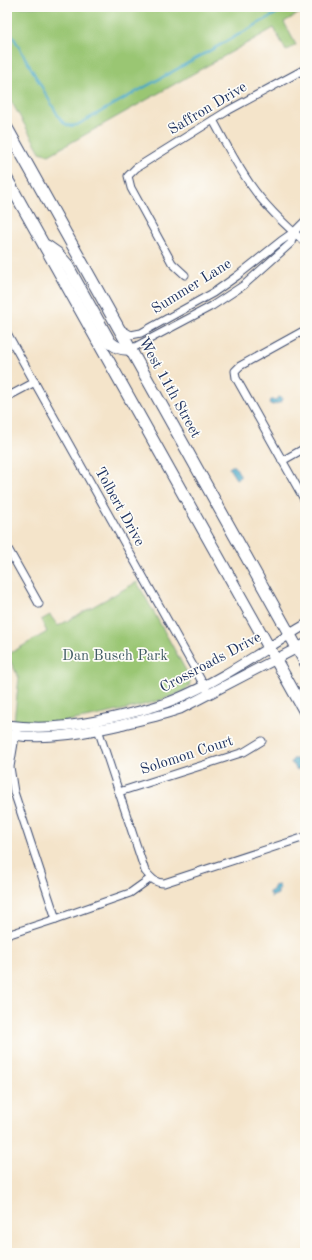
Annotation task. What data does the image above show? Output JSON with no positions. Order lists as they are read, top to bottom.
{
  "streets": {
    "main road": ["West 11th Street"],
    "street": [
      "Saffron Drive",
      "Summer Lane",
      "Tolbert Drive",
      "Crossroads Drive",
      "Solomon Court"
    ]
  },
  "crossings": [
    ["Summer Lane", "West 11th Street"],
    ["West 11th Street", "Crossroads Drive"],
    ["Tolbert Drive", "Crossroads Drive"]
  ],
  "parks": ["Dan Busch Park"]
}
